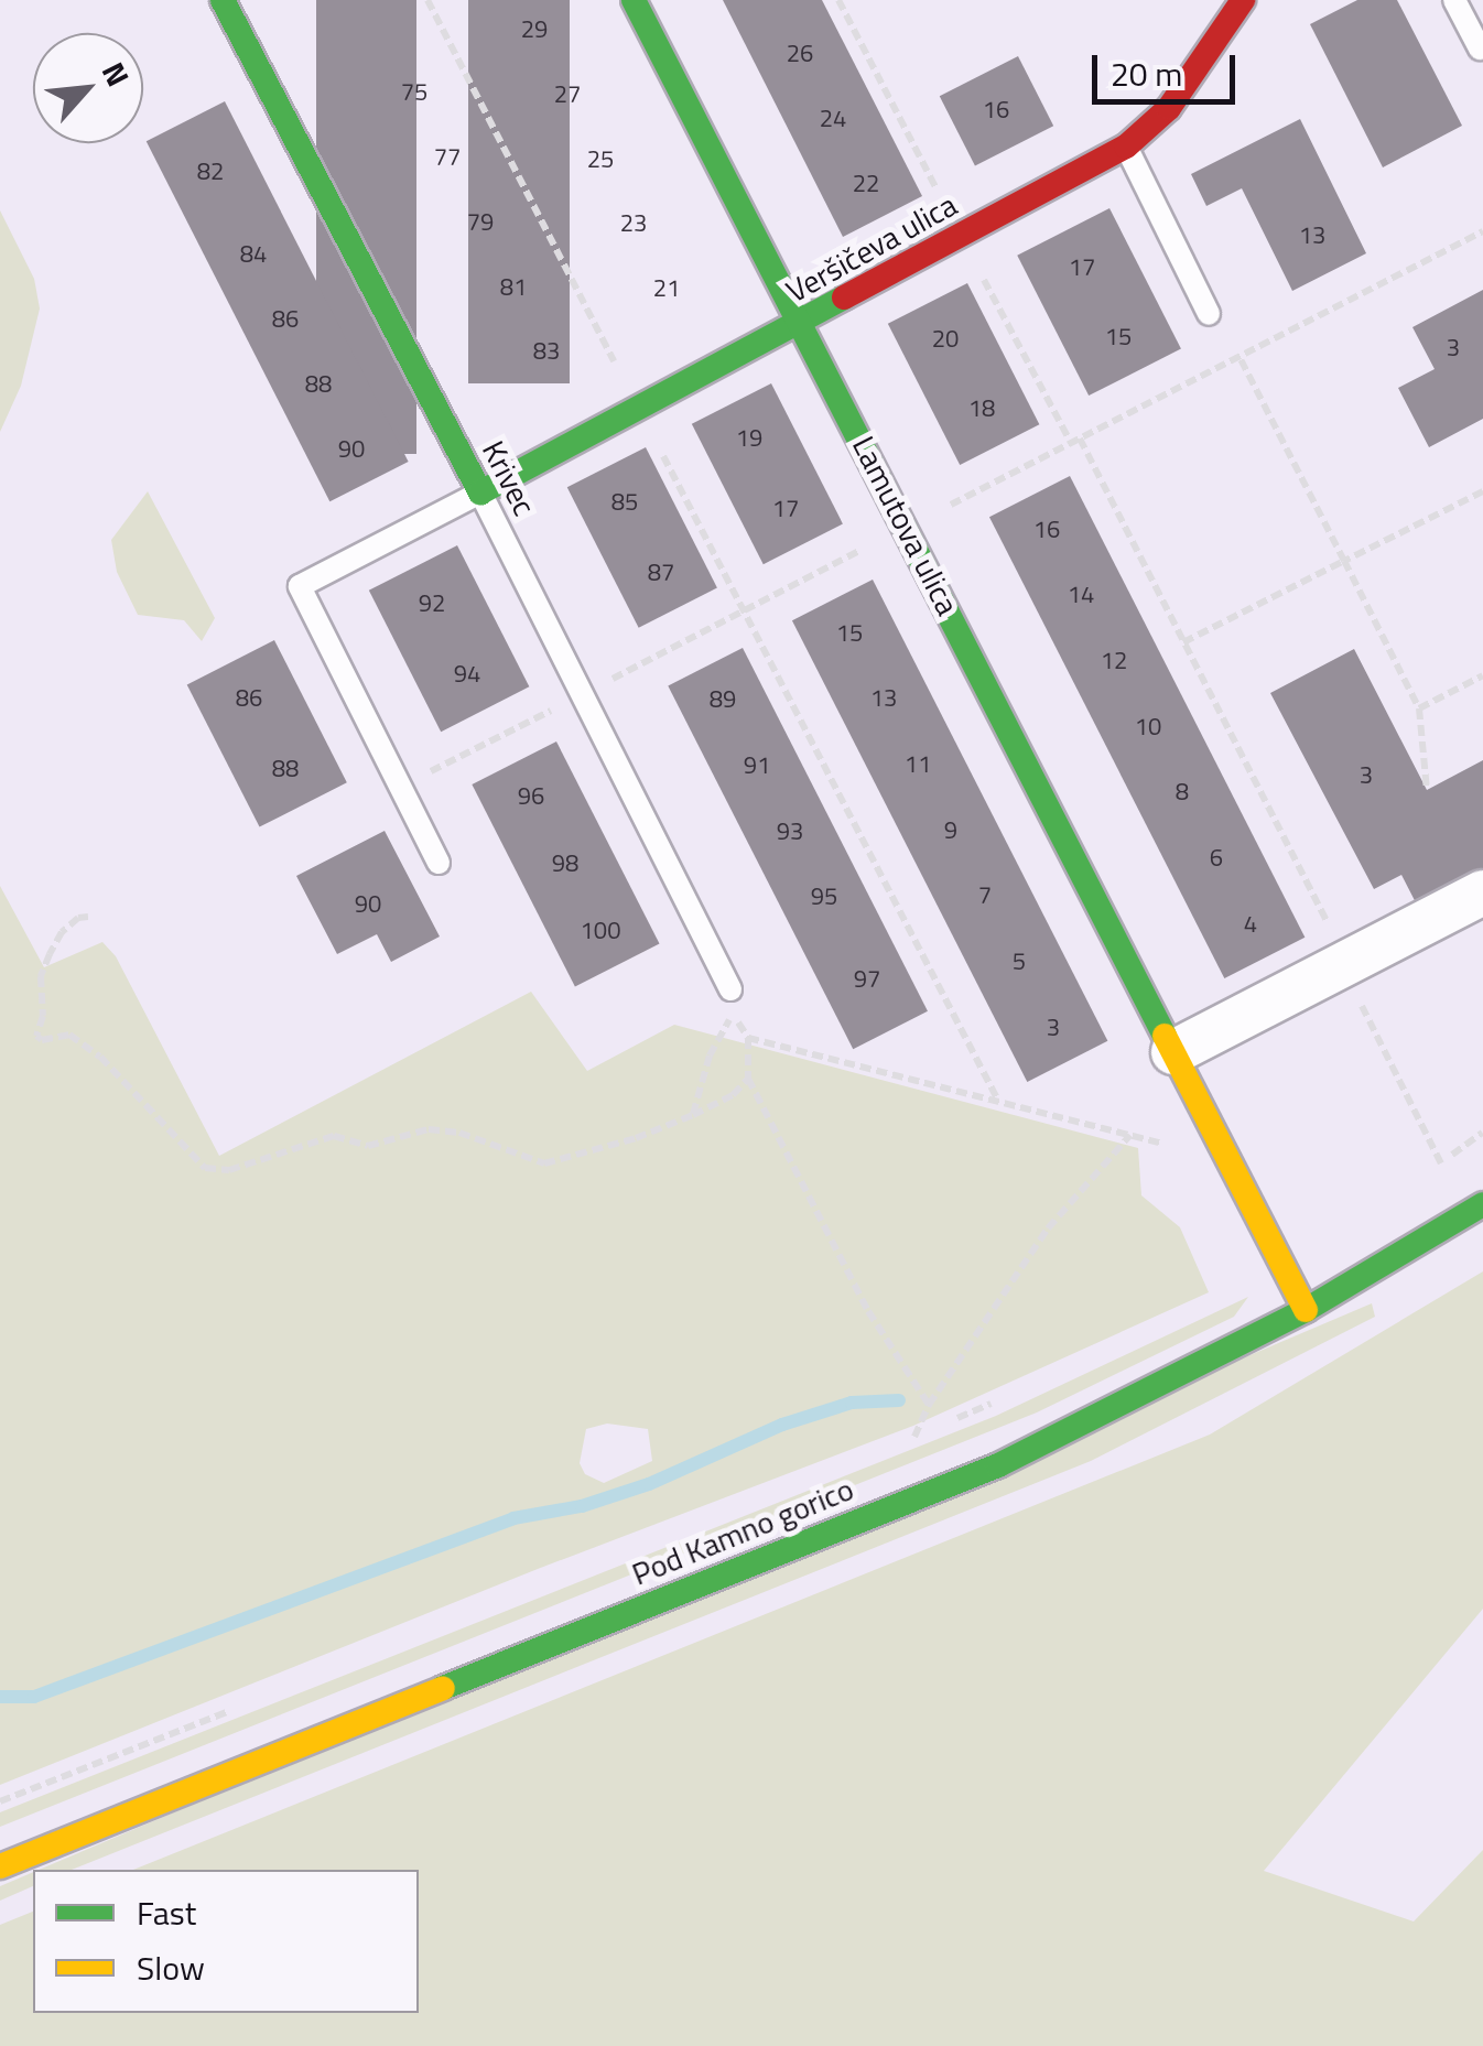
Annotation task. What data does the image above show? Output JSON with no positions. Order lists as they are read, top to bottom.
{
  "streets": {
    "street": [
      "Veršičeva ulica",
      "Krivec",
      "Lamutova ulica",
      "Pod Kamno gorico"
    ]
  },
  "crossings": [
    ["Veršičeva ulica", "Krivec"],
    ["Veršičeva ulica", "Lamutova ulica"],
    ["Lamutova ulica", "Pod Kamno gorico"]
  ],
  "house_numbers": [
    "29",
    "26",
    "75",
    "27",
    "16",
    "24",
    "77",
    "25",
    "82",
    "22",
    "79",
    "23",
    "13",
    "84",
    "17",
    "81",
    "21",
    "86",
    "15",
    "20",
    "3",
    "83",
    "88",
    "18",
    "19",
    "90",
    "85",
    "17",
    "16",
    "87",
    "14",
    "92",
    "15",
    "12",
    "94",
    "86",
    "13",
    "89",
    "10",
    "11",
    "91",
    "88",
    "3",
    "8",
    "96",
    "9",
    "93",
    "6",
    "98",
    "7",
    "95",
    "90",
    "4",
    "100",
    "5",
    "97",
    "3"
  ],
  "legend": ["Fast", "Slow"],
  "scale_bar": "20 m",
  "north": "top right"
}
